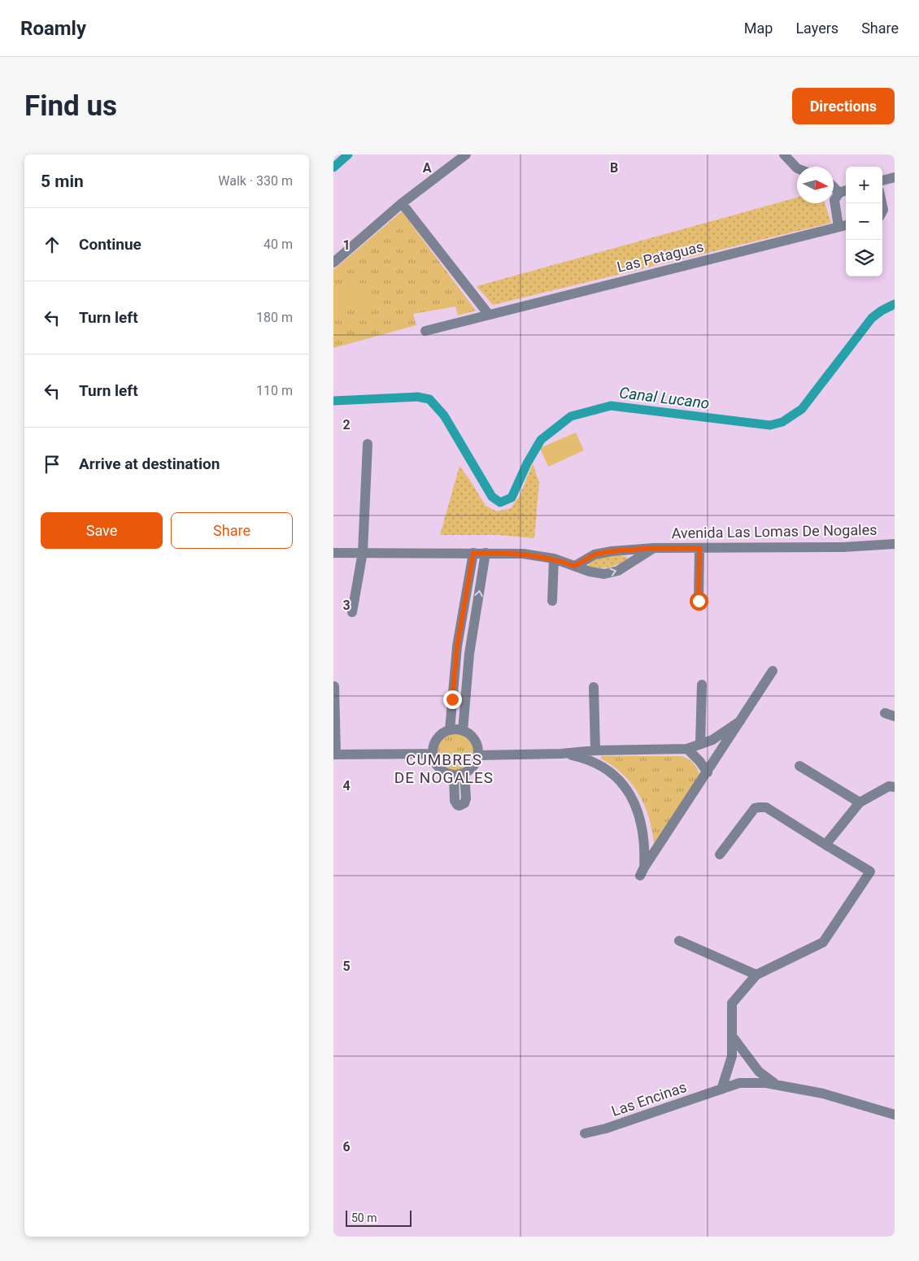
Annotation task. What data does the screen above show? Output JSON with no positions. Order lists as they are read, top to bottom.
{
  "streets": {
    "street": ["Las Pataguas", "Avenida Las Lomas De Nogales", "Las Encinas"]
  },
  "districts": ["CUMBRES DE NOGALES"],
  "water": ["Canal Lucano"],
  "scale_bar": "50 m",
  "north": "right",
  "page": {
    "header": "Roamly",
    "nav": ["Map", "Layers", "Share"],
    "buttons": [
      "Directions",
      ["Save", "Share"]
    ],
    "title": "Find us",
    "heading": ["5 min", "Walk · 330 m"],
    "map_buttons": ["+", "−"],
    "list": [
      ["Continue", "40 m"],
      ["Turn left", "180 m"],
      ["Turn left", "110 m"],
      "Arrive at destination"
    ],
    "scale": "50 m"
  },
  "grid": {
    "columns": ["A", "B"],
    "rows": [
      "1",
      "2",
      "3",
      "4",
      "5",
      "6"
    ]
  }
}
